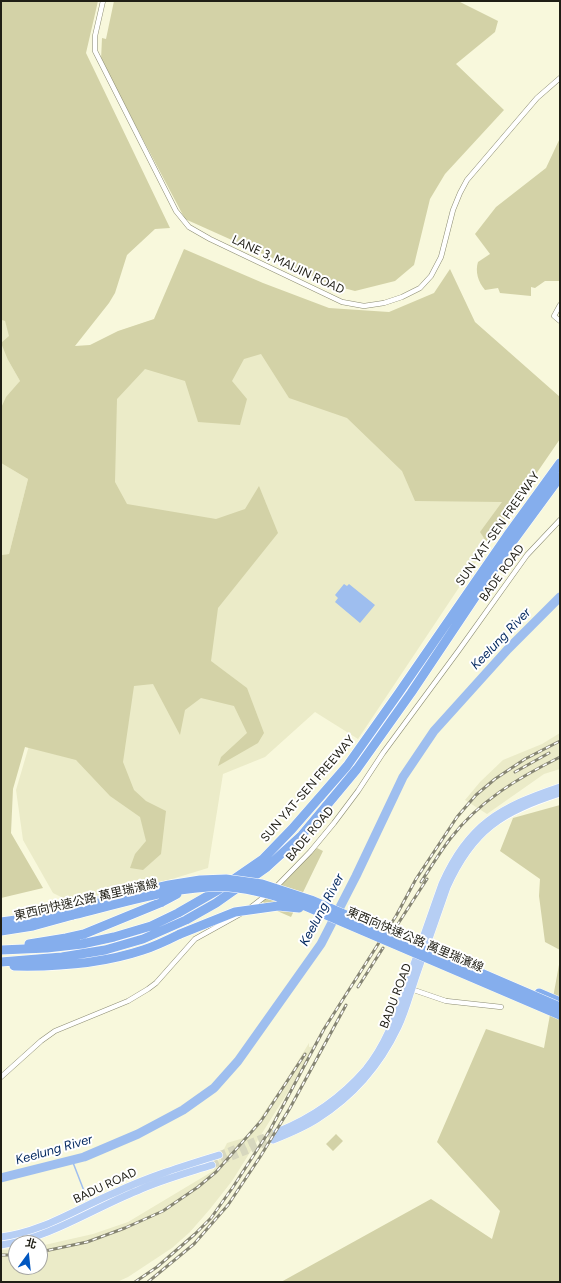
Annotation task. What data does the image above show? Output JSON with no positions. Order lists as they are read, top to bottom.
{
  "streets": {
    "highway": ["SUN YAT-SEN FREEWAY", "東西向快速公路 萬里瑞濱線"],
    "main road": ["BADU ROAD"],
    "street": ["LANE 3, MAIJIN ROAD", "BADE ROAD"]
  },
  "water": ["Keelung River"],
  "north": "top"
}
